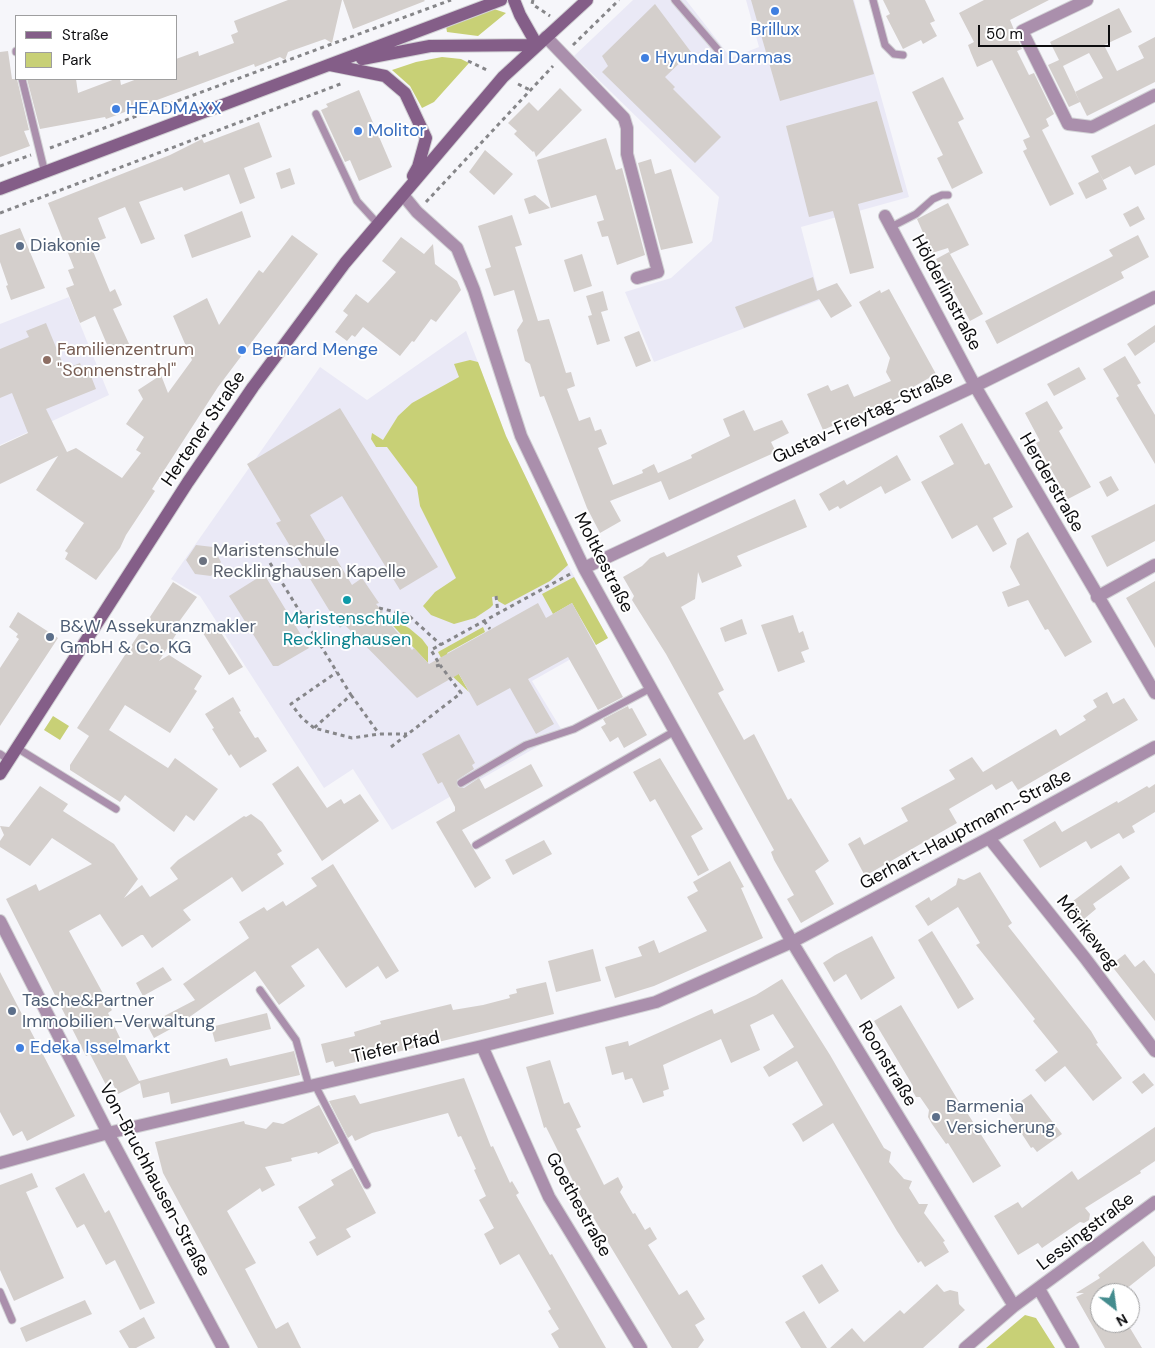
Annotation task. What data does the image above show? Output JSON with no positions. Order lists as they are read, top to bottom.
{
  "streets": {
    "main road": ["Hertener Straße"],
    "street": [
      "Hölderlinstraße",
      "Gustav-Freytag-Straße",
      "Herderstraße",
      "Moltkestraße",
      "Gerhart-Hauptmann-Straße",
      "Mörikeweg",
      "Tiefer Pfad",
      "Roonstraße",
      "Von-Bruchhausen-Straße",
      "Goethestraße",
      "Lessingstraße"
    ]
  },
  "crossings": [
    ["Hölderlinstraße", "Gustav-Freytag-Straße"],
    ["Hölderlinstraße", "Herderstraße"],
    ["Gustav-Freytag-Straße", "Herderstraße"],
    ["Gustav-Freytag-Straße", "Moltkestraße"],
    ["Hertener Straße", "Moltkestraße"],
    ["Moltkestraße", "Gerhart-Hauptmann-Straße"],
    ["Moltkestraße", "Tiefer Pfad"],
    ["Moltkestraße", "Roonstraße"],
    ["Gerhart-Hauptmann-Straße", "Mörikeweg"],
    ["Gerhart-Hauptmann-Straße", "Tiefer Pfad"],
    ["Gerhart-Hauptmann-Straße", "Roonstraße"],
    ["Tiefer Pfad", "Roonstraße"],
    ["Tiefer Pfad", "Von-Bruchhausen-Straße"],
    ["Tiefer Pfad", "Goethestraße"],
    ["Roonstraße", "Lessingstraße"]
  ],
  "places": [
    "Brillux",
    "Hyundai Darmas",
    "HEADMAXX",
    "Molitor",
    "Diakonie",
    "Bernard Menge",
    "Familienzentrum \"Sonnenstrahl\"",
    "Maristenschule Recklinghausen Kapelle",
    "Maristenschule Recklinghausen",
    "B&W Assekuranzmakler GmbH & Co. KG",
    "Tasche&Partner Immobilien-Verwaltung",
    "Edeka Isselmarkt",
    "Barmenia Versicherung"
  ],
  "legend": ["Straße", "Park"],
  "scale_bar": "50 m",
  "north": "bottom right"
}
